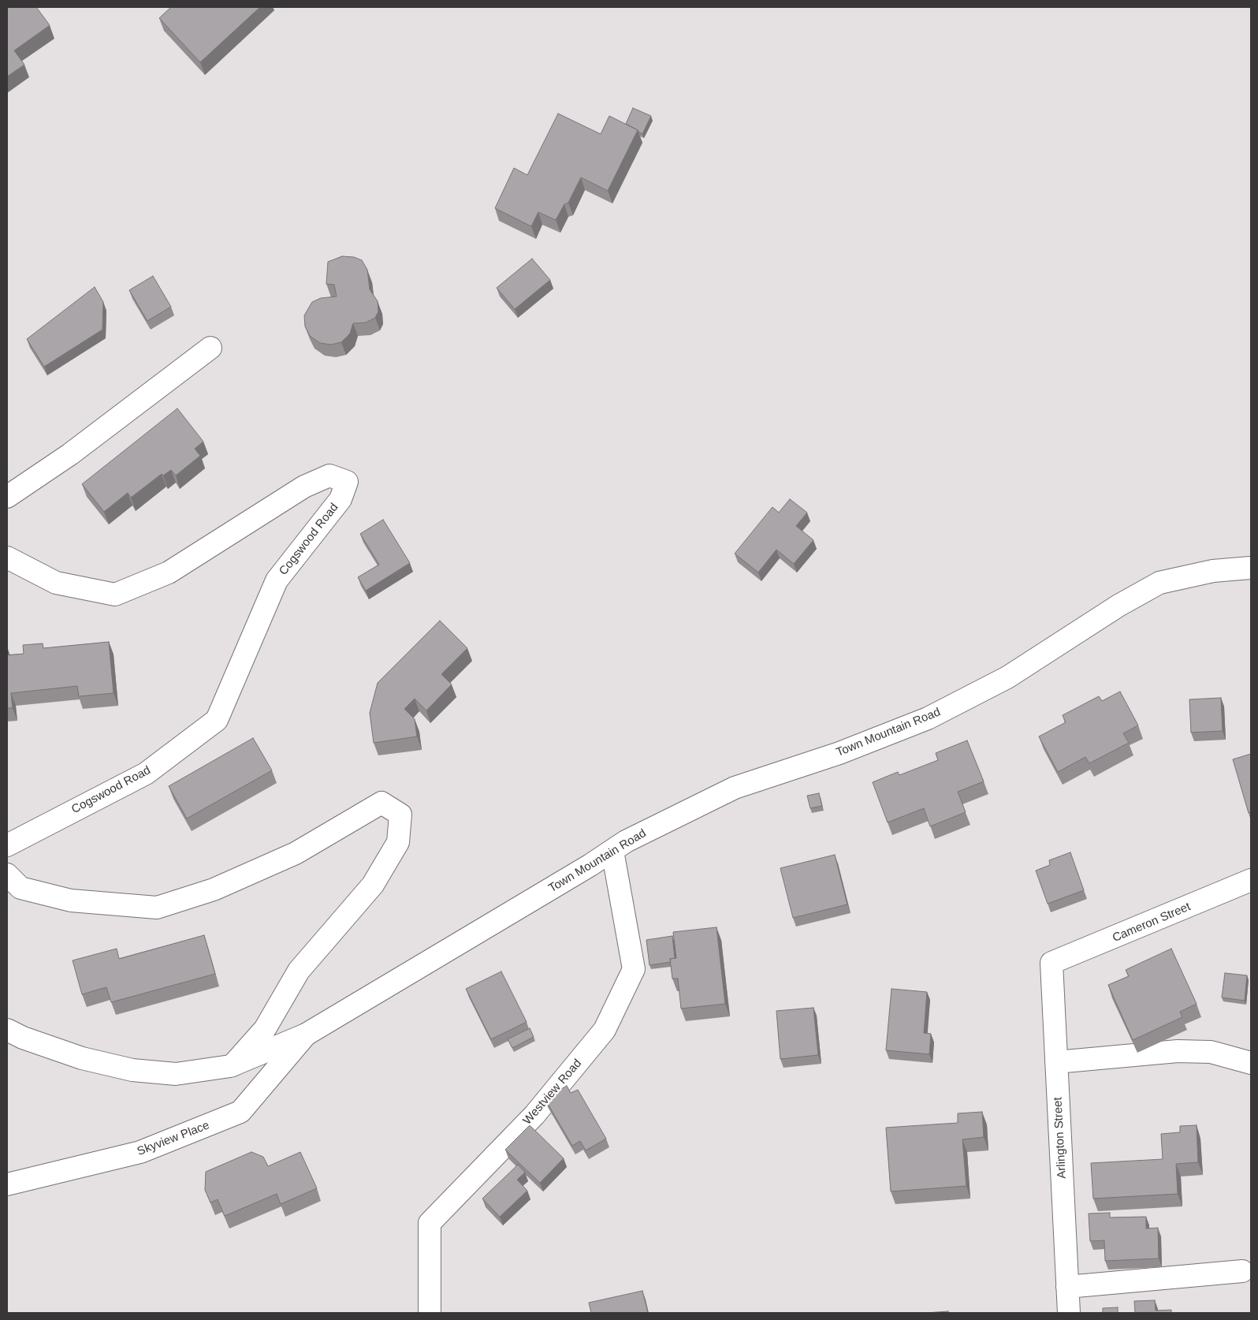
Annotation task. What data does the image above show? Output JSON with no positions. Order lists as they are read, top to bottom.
{
  "streets": {
    "street": [
      "Cogswood Road",
      "Town Mountain Road",
      "Cameron Street",
      "Westview Road",
      "Arlington Street",
      "Skyview Place"
    ]
  },
  "crossings": [
    ["Town Mountain Road", "Westview Road"],
    ["Town Mountain Road", "Skyview Place"],
    ["Cameron Street", "Arlington Street"]
  ]
}
